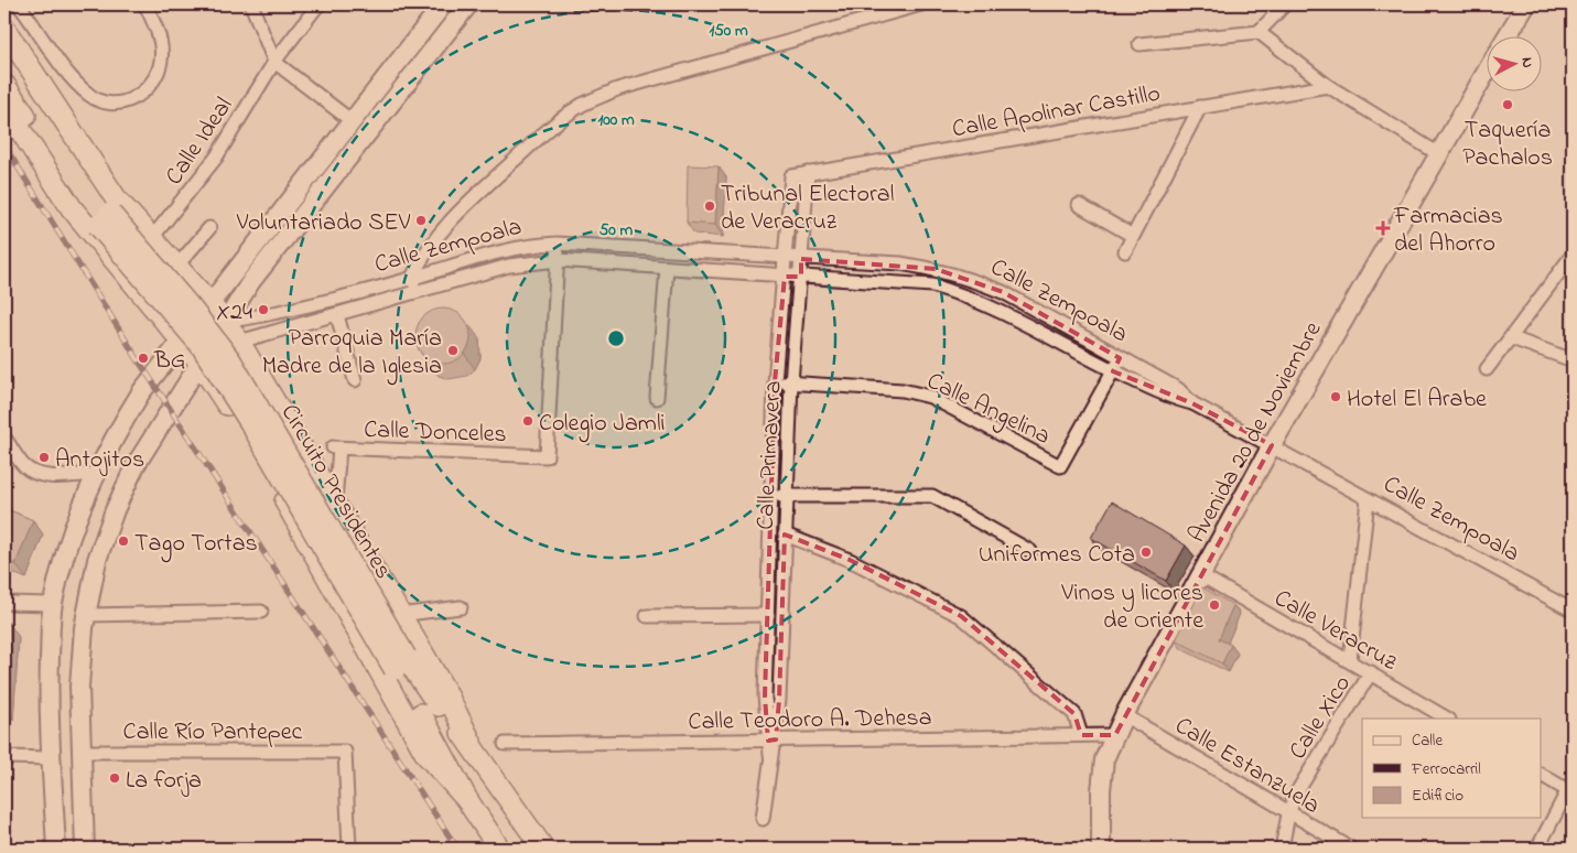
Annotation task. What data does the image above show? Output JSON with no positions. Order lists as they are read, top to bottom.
{
  "streets": {
    "main road": ["Calle Zempoala", "Avenida 20 de Noviembre", "Circuito Presidentes"],
    "street": [
      "Calle Apolinar Castillo",
      "Calle Ideal",
      "Calle Angelina",
      "Calle Donceles",
      "Calle Primavera",
      "Calle Veracruz",
      "Calle Xico",
      "Calle Teodoro A. Dehesa",
      "Calle Río Pantepec",
      "Calle Estanzuela"
    ]
  },
  "crossings": [
    ["Calle Apolinar Castillo", "Calle Primavera"],
    ["Calle Zempoala", "Calle Angelina"],
    ["Calle Zempoala", "Calle Donceles"],
    ["Calle Zempoala", "Avenida 20 de Noviembre"],
    ["Calle Zempoala", "Calle Primavera"],
    ["Calle Zempoala", "Calle Xico"],
    ["Calle Angelina", "Calle Primavera"],
    ["Avenida 20 de Noviembre", "Calle Veracruz"],
    ["Avenida 20 de Noviembre", "Calle Teodoro A. Dehesa"],
    ["Avenida 20 de Noviembre", "Calle Estanzuela"],
    ["Calle Primavera", "Calle Teodoro A. Dehesa"],
    ["Calle Veracruz", "Calle Xico"],
    ["Calle Xico", "Calle Estanzuela"]
  ],
  "places": {
    "other": [
      "Taquería Pachalos",
      "Tribunal Electoral de Veracruz",
      "Voluntariado SEV",
      "X24",
      "Parroquia María Madre de la Iglesia",
      "BG",
      "Hotel El Arabe",
      "Colegio Jamli",
      "Antojitos",
      "Tago Tortas",
      "Uniformes Cota",
      "Vinos y licores de Oriente",
      "La forja"
    ],
    "health": ["Farmacias del Ahorro"]
  },
  "legend": ["Calle", "Ferrocarril", "Edificio"],
  "north": "right",
  "rings": ["150 m", "100 m", "50 m"]
}
